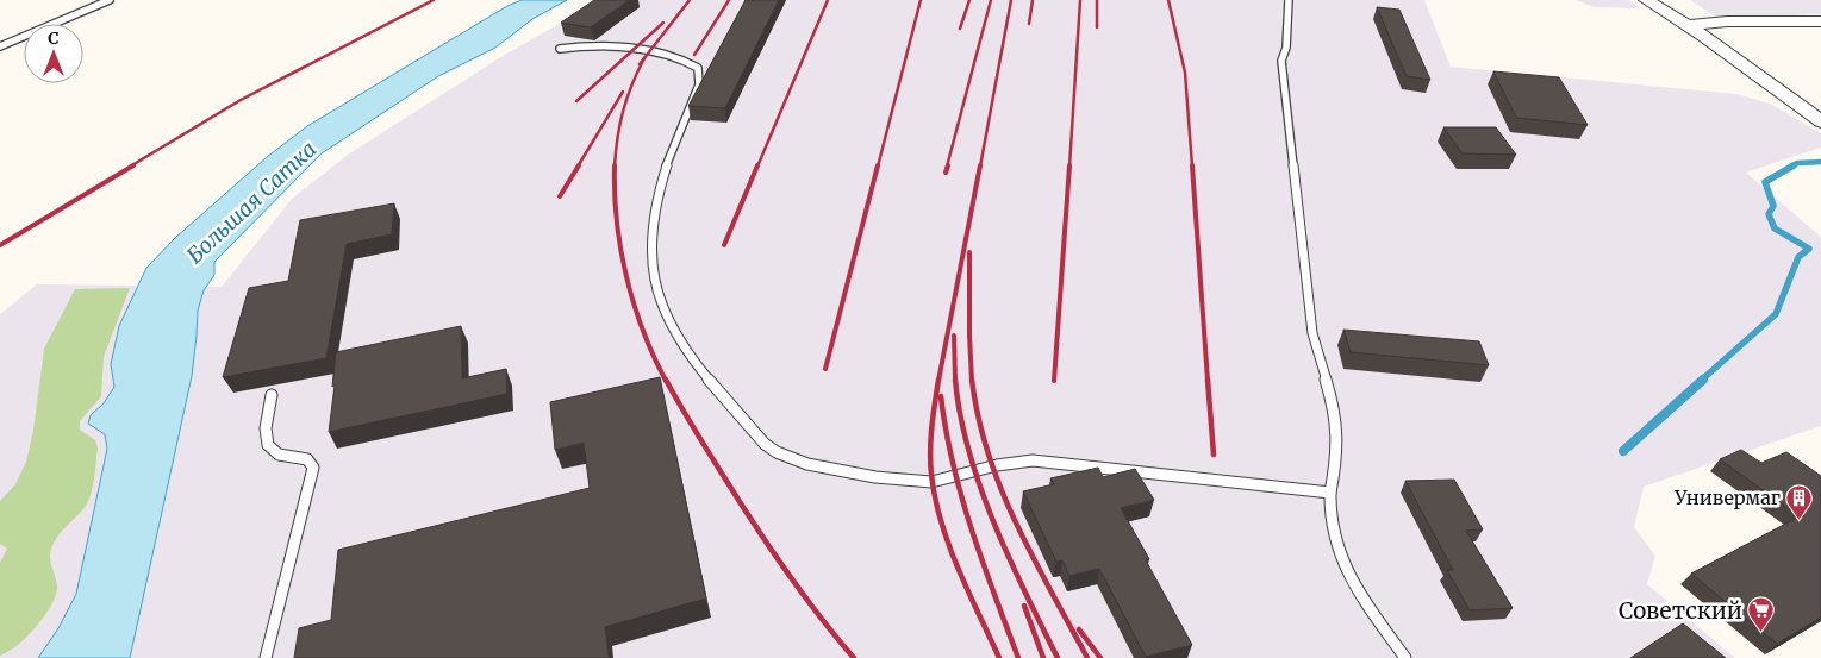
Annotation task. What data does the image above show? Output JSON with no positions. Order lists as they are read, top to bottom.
{
  "water": ["Большая Сатка"],
  "places": {
    "building": ["Универмаг"],
    "supermarket": ["Советский"]
  },
  "north": "top"
}
